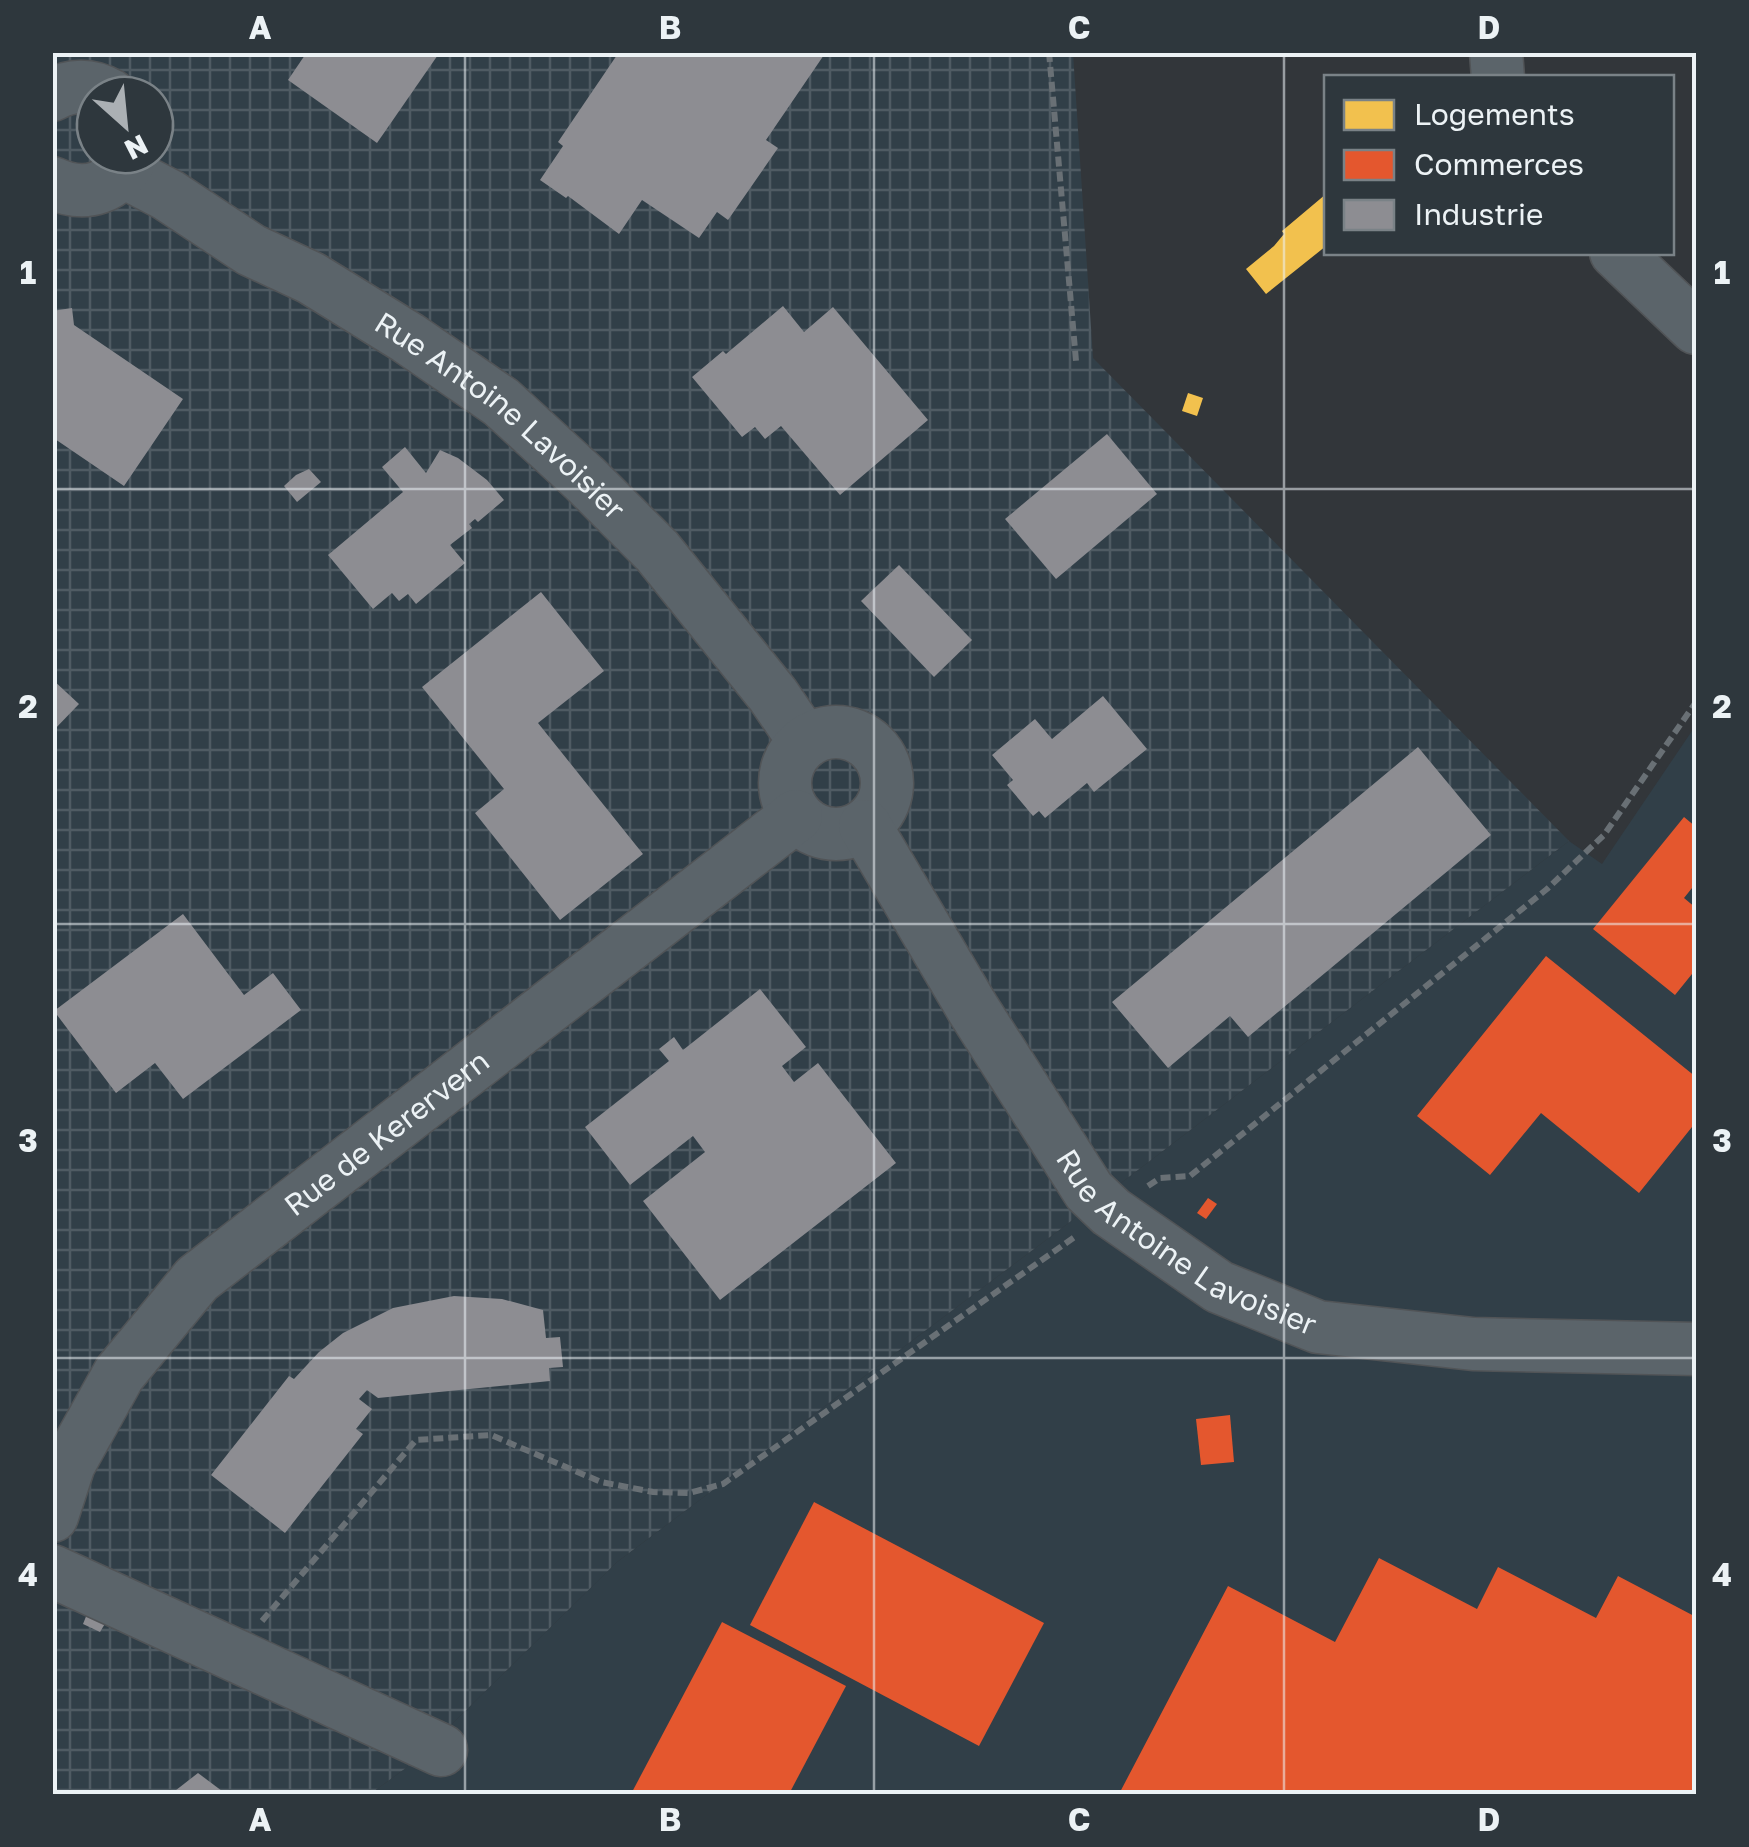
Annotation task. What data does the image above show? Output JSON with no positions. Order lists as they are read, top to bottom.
{
  "streets": {
    "street": ["Rue Antoine Lavoisier", "Rue de Kerervern"]
  },
  "crossings": [
    ["Rue Antoine Lavoisier", "Rue de Kerervern"]
  ],
  "legend": ["Logements", "Commerces", "Industrie"],
  "north": "bottom right",
  "grid": {
    "columns": [
      "A",
      "B",
      "C",
      "D"
    ],
    "rows": [
      "1",
      "2",
      "3",
      "4"
    ]
  }
}
